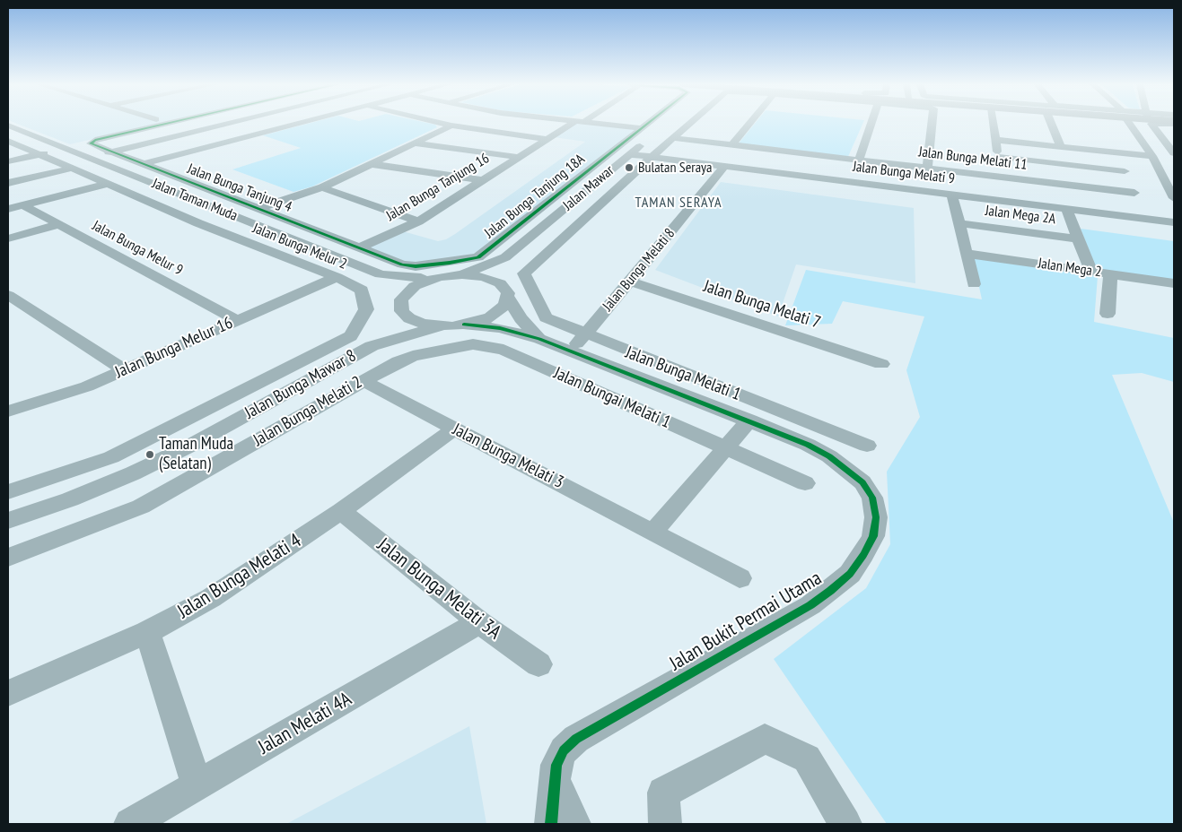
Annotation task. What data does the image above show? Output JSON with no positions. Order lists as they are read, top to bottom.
{
  "streets": {
    "street": [
      "Jalan Bunga Melati 11",
      "Jalan Bunga Melati 9",
      "Jalan Bunga Tanjung 16",
      "Jalan Bunga Tanjung 4",
      "Jalan Mawar",
      "Jalan Bunga Tanjung 18A",
      "Jalan Taman Muda",
      "Jalan Mega 2A",
      "Jalan Bunga Melur 2",
      "Jalan Bunga Melur 9",
      "Jalan Mega 2",
      "Jalan Bunga Melati 8",
      "Jalan Bunga Melati 7",
      "Jalan Bunga Melur 16",
      "Jalan Bunga Melati 1",
      "Jalan Bunga Mawar 8",
      "Jalan Bungai Melati 1",
      "Jalan Bunga Melati 2",
      "Jalan Bunga Melati 3",
      "Jalan Bunga Melati 4",
      "Jalan Bunga Melati 3A",
      "Jalan Bukit Permai Utama",
      "Jalan Melati 4A"
    ]
  },
  "crossings": [
    ["Jalan Bunga Melati 9", "Jalan Mawar"],
    ["Jalan Bunga Melati 9", "Jalan Bunga Melati 8"],
    ["Jalan Bunga Melati 9", "Jalan Bunga Melati 1"],
    ["Jalan Bunga Tanjung 16", "Jalan Bunga Tanjung 4"],
    ["Jalan Bunga Tanjung 4", "Jalan Bunga Tanjung 18A"],
    ["Jalan Taman Muda", "Jalan Bunga Mawar 8"],
    ["Jalan Bunga Melur 2", "Jalan Bunga Melur 16"],
    ["Jalan Bunga Melur 9", "Jalan Bunga Melur 16"],
    ["Jalan Bunga Melati 8", "Jalan Bunga Melati 7"],
    ["Jalan Bunga Melati 8", "Jalan Bunga Melati 1"],
    ["Jalan Bunga Melati 8", "Jalan Bukit Permai Utama"],
    ["Jalan Bunga Melati 1", "Jalan Bukit Permai Utama"],
    ["Jalan Bungai Melati 1", "Jalan Bunga Melati 2"],
    ["Jalan Bunga Melati 2", "Jalan Bunga Melati 3"],
    ["Jalan Bunga Melati 3", "Jalan Bunga Melati 4"],
    ["Jalan Bunga Melati 4", "Jalan Bunga Melati 3A"],
    ["Jalan Bunga Melati 3A", "Jalan Melati 4A"]
  ],
  "districts": ["TAMAN SERAYA"],
  "places": ["Bulatan Seraya", "Taman Muda (Selatan)"]
}
